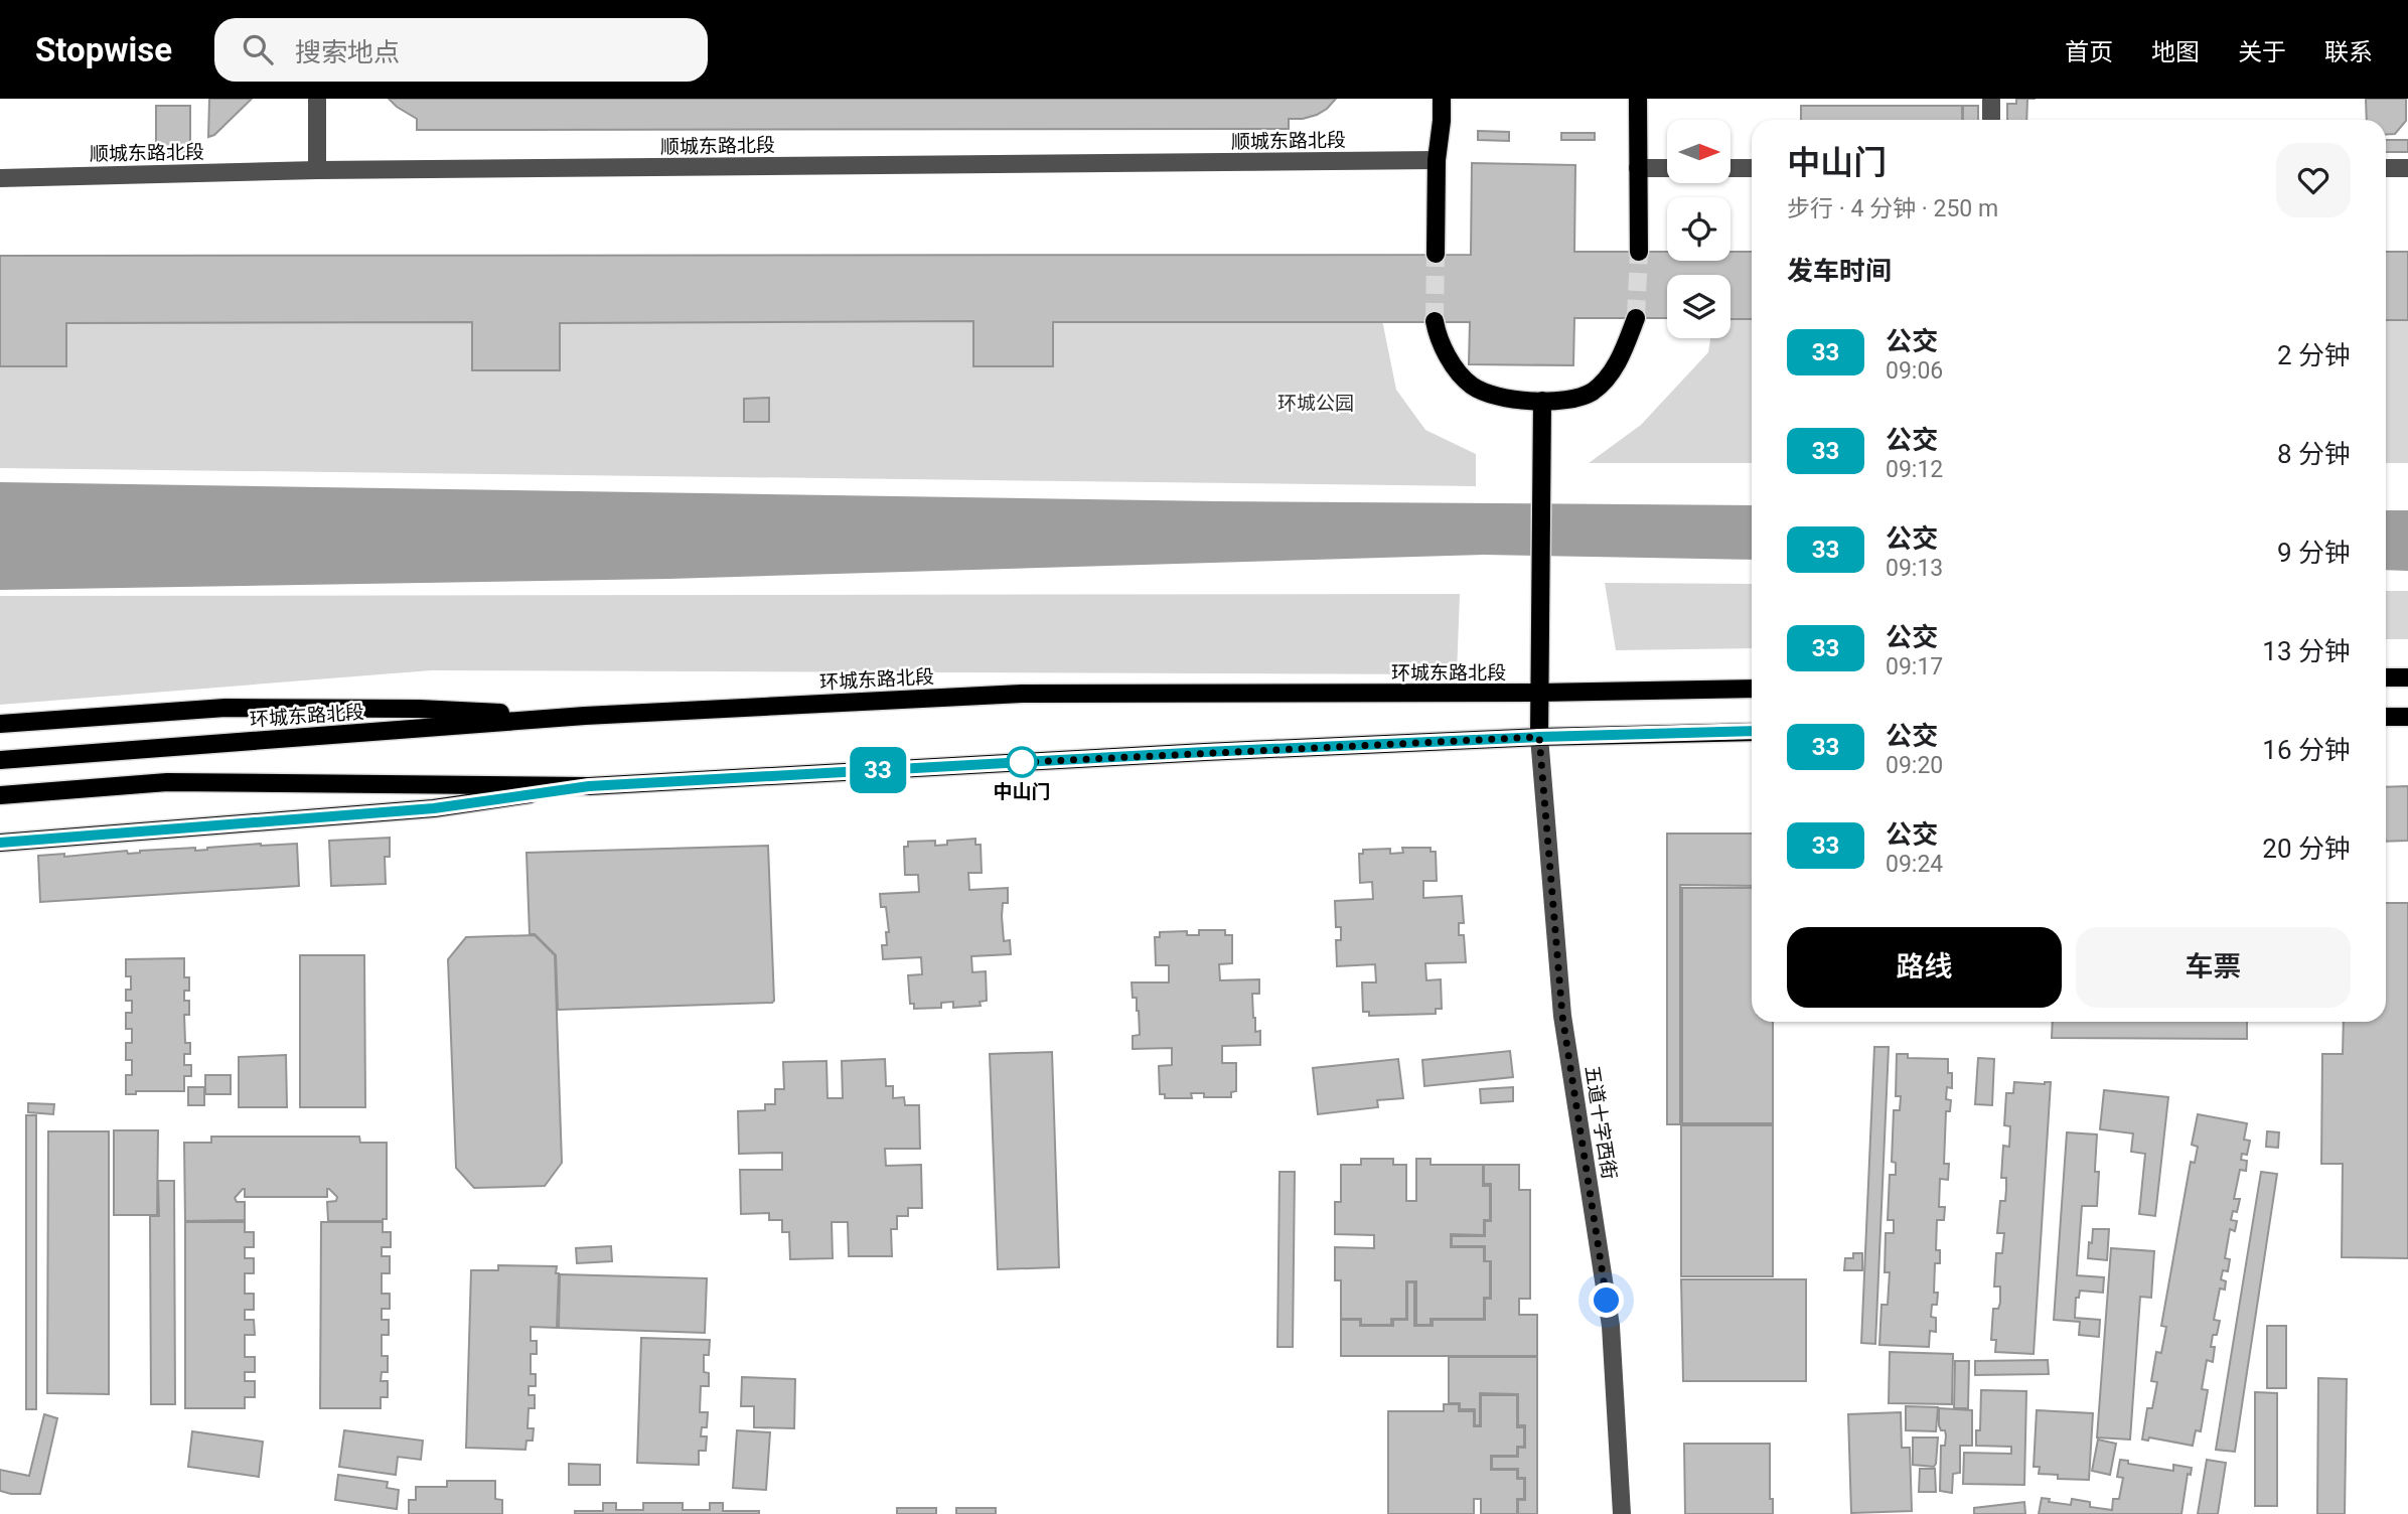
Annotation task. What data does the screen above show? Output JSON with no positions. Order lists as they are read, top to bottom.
{
  "streets": {
    "main road": ["环城东路北段"],
    "street": ["顺城东路北段", "五道十字西街"]
  },
  "parks": ["环城公园"],
  "places": ["中山门"],
  "lines": ["bus line 33"],
  "north": "right",
  "page": {
    "header": "Stopwise",
    "search": "搜索地点",
    "nav": [
      "首页",
      "地图",
      "关于",
      "联系"
    ],
    "on_map": "33",
    "heading": [
      ["中山门", "步行 · 4 分钟 · 250 m"],
      "发车时间"
    ],
    "list": [
      {
        "mark": "33",
        "name": "公交",
        "note": "09:06",
        "value": "2 分钟"
      },
      {
        "mark": "33",
        "name": "公交",
        "note": "09:12",
        "value": "8 分钟"
      },
      {
        "mark": "33",
        "name": "公交",
        "note": "09:13",
        "value": "9 分钟"
      },
      {
        "mark": "33",
        "name": "公交",
        "note": "09:17",
        "value": "13 分钟"
      },
      {
        "mark": "33",
        "name": "公交",
        "note": "09:20",
        "value": "16 分钟"
      },
      {
        "mark": "33",
        "name": "公交",
        "note": "09:24",
        "value": "20 分钟"
      }
    ],
    "buttons": ["路线", "车票"]
  }
}
